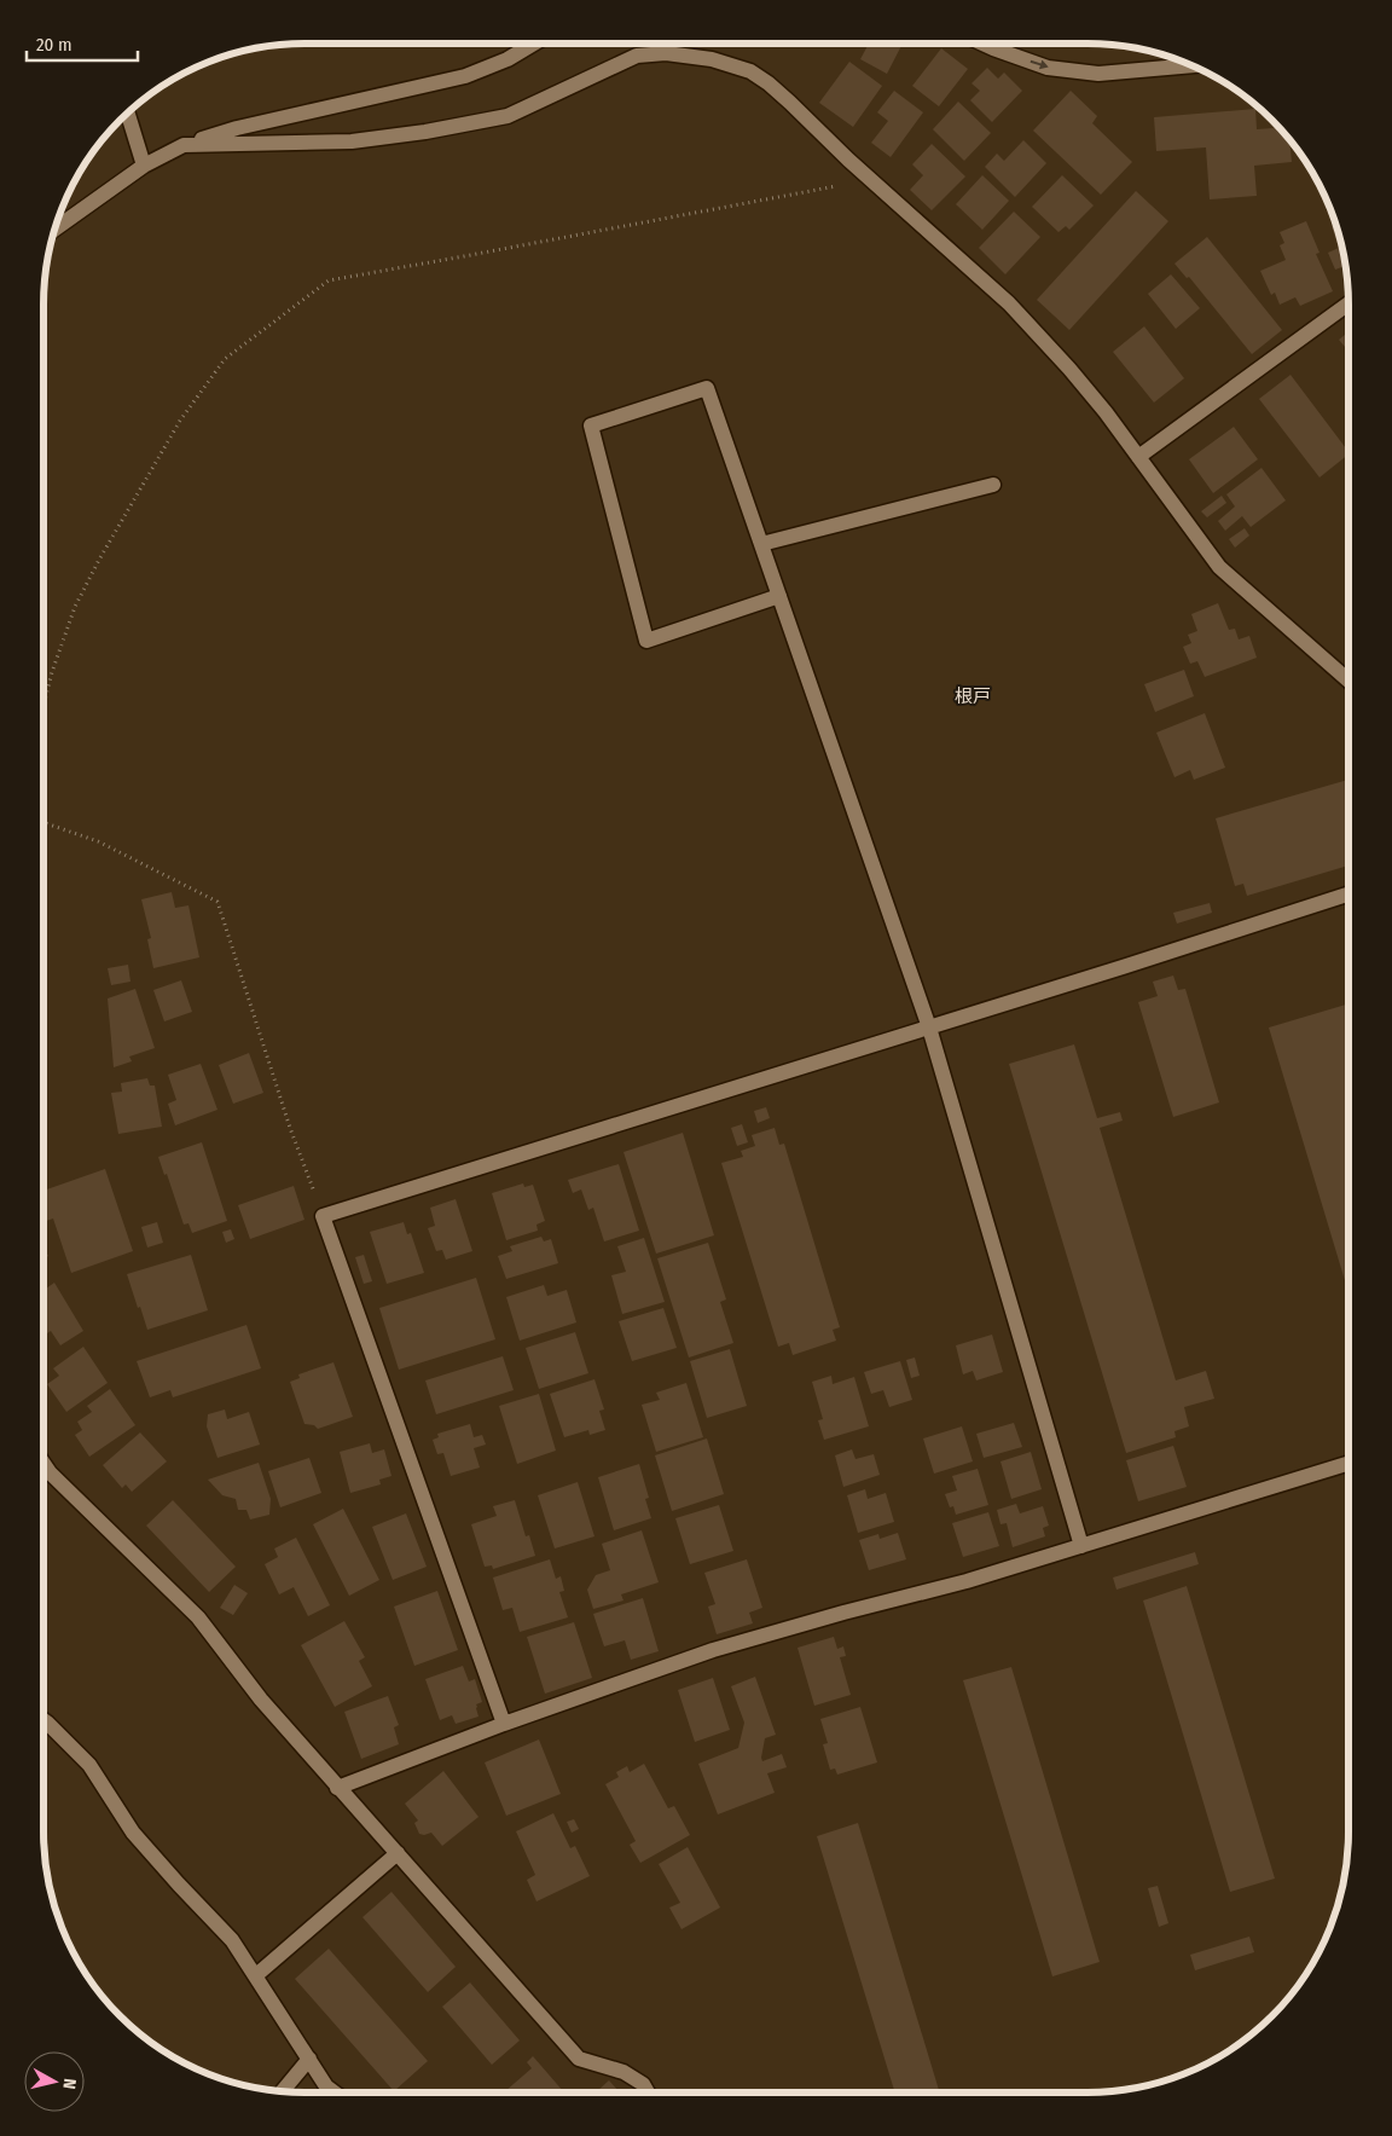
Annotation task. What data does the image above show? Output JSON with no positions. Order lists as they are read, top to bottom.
{
  "districts": ["根戸"],
  "scale_bar": "20 m",
  "north": "right"
}
